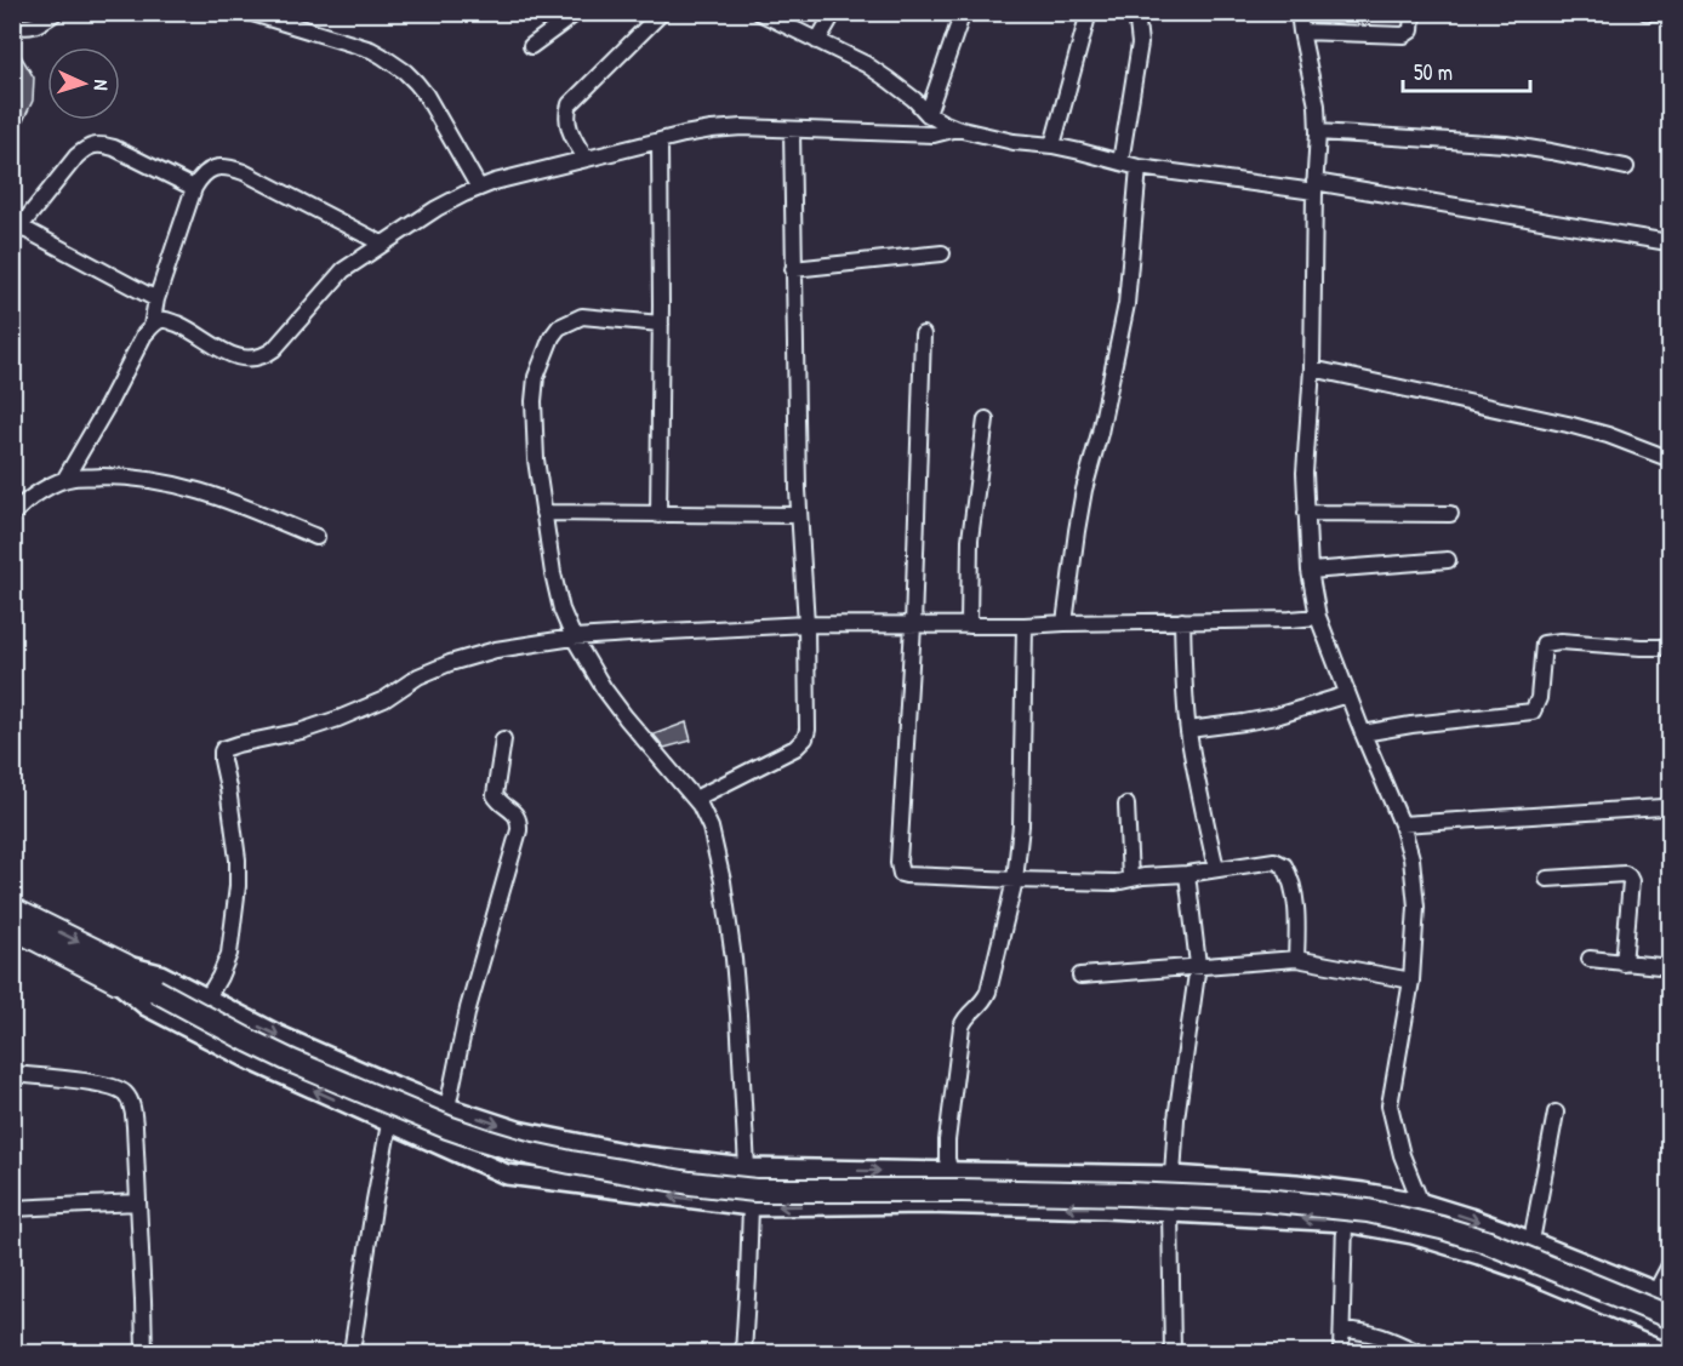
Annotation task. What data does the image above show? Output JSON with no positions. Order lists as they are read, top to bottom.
{
  "scale_bar": "50 m",
  "north": "right"
}
